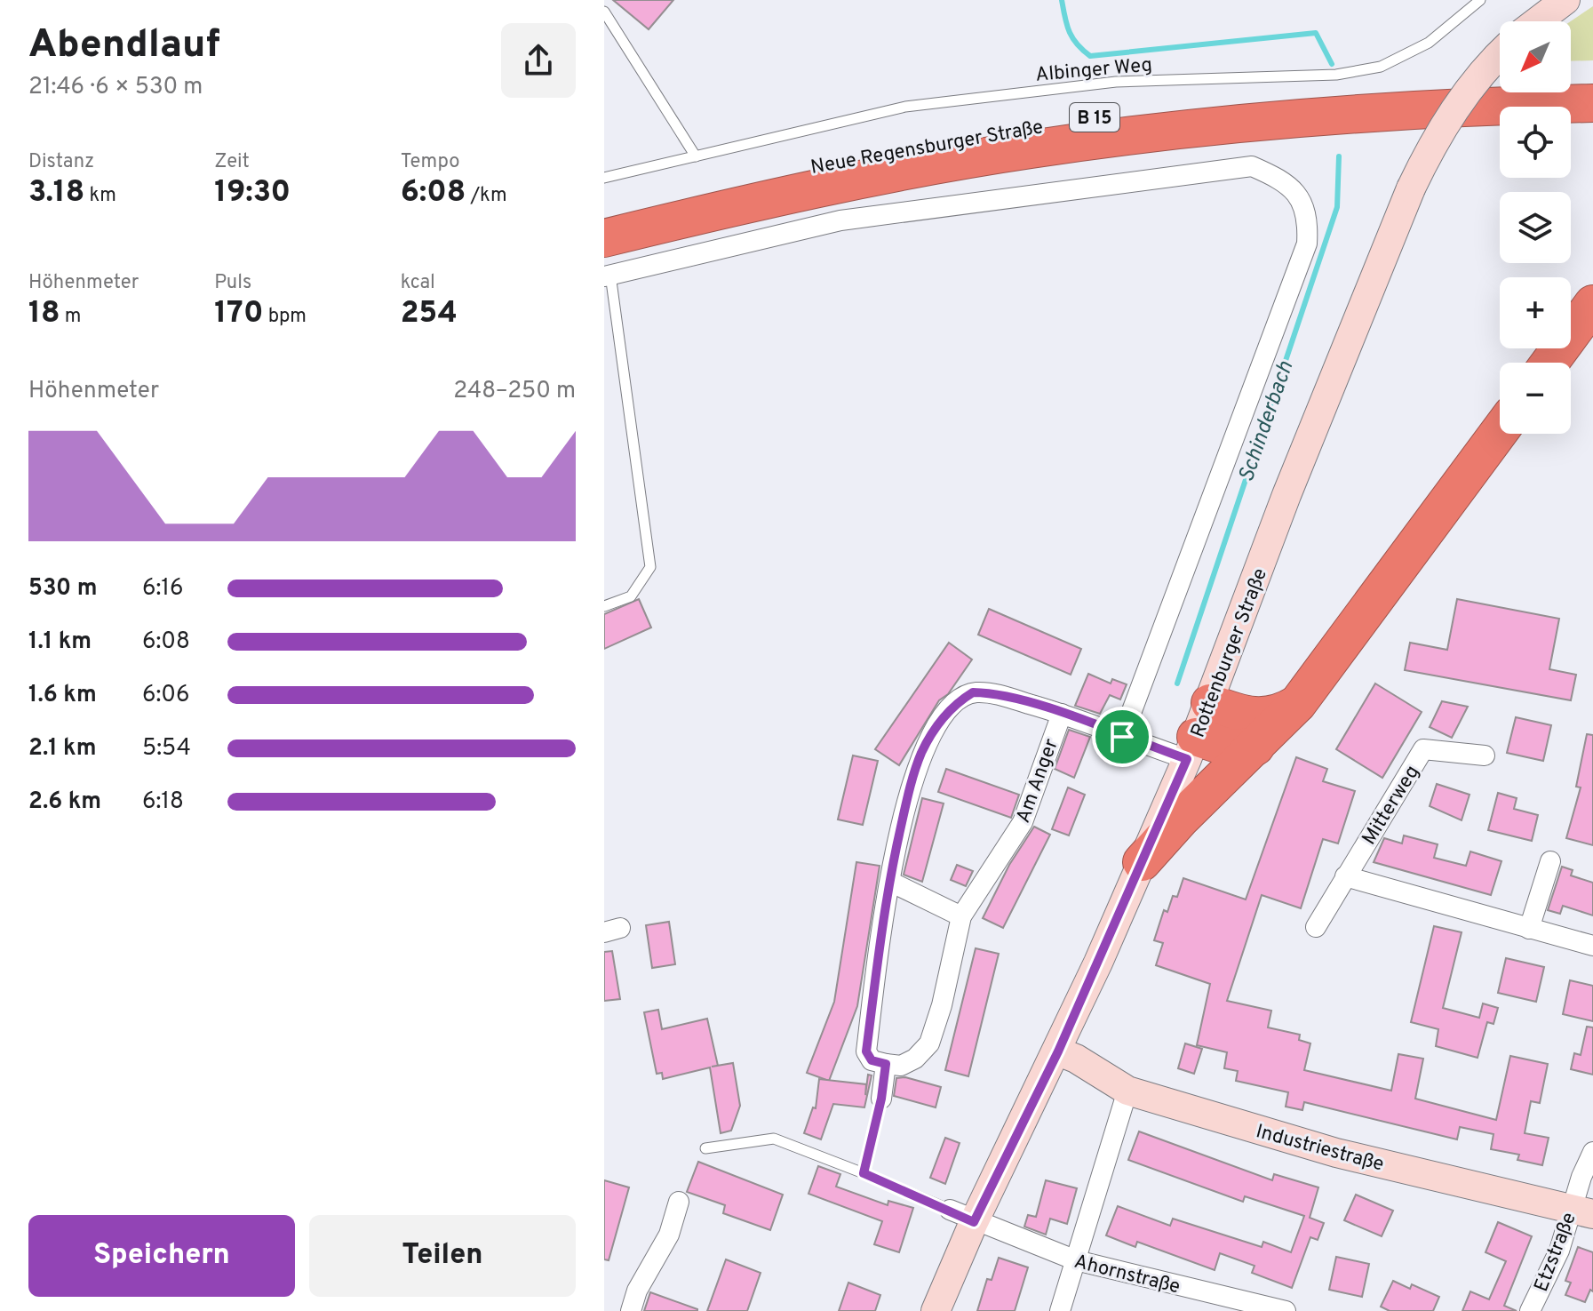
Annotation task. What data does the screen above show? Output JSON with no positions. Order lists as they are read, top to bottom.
{
  "streets": {
    "highway": ["B 15", "Neue Regensburger Straße"],
    "street": [
      "Rottenburger Straße",
      "Am Anger",
      "Mitterweg",
      "Industriestraße",
      "Etzstraße",
      "Ahornstraße"
    ],
    "lane": ["Albinger Weg"]
  },
  "crossings": [
    ["Rottenburger Straße", "Am Anger"],
    ["Rottenburger Straße", "Industriestraße"],
    ["Rottenburger Straße", "Ahornstraße"],
    ["Industriestraße", "Etzstraße"]
  ],
  "water": ["Schinderbach"],
  "north": "bottom left",
  "page": {
    "heading": ["Abendlauf", "21:46 · 6 × 530 m"],
    "map_buttons": ["+", "−"],
    "stats": [
      ["Distanz", "3.18 km"],
      ["Zeit", "19:30"],
      ["Tempo", "6:08 /km"],
      ["Höhenmeter", "18 m"],
      ["Puls", "170 bpm"],
      ["kcal", "254"]
    ],
    "chart": ["Höhenmeter", "248–250 m"],
    "list": [
      {
        "name": "530 m",
        "note": "6:16"
      },
      {
        "name": "1.1 km",
        "note": "6:08"
      },
      {
        "name": "1.6 km",
        "note": "6:06"
      },
      {
        "name": "2.1 km",
        "note": "5:54"
      },
      {
        "name": "2.6 km",
        "note": "6:18"
      }
    ],
    "buttons": ["Speichern", "Teilen"]
  }
}
